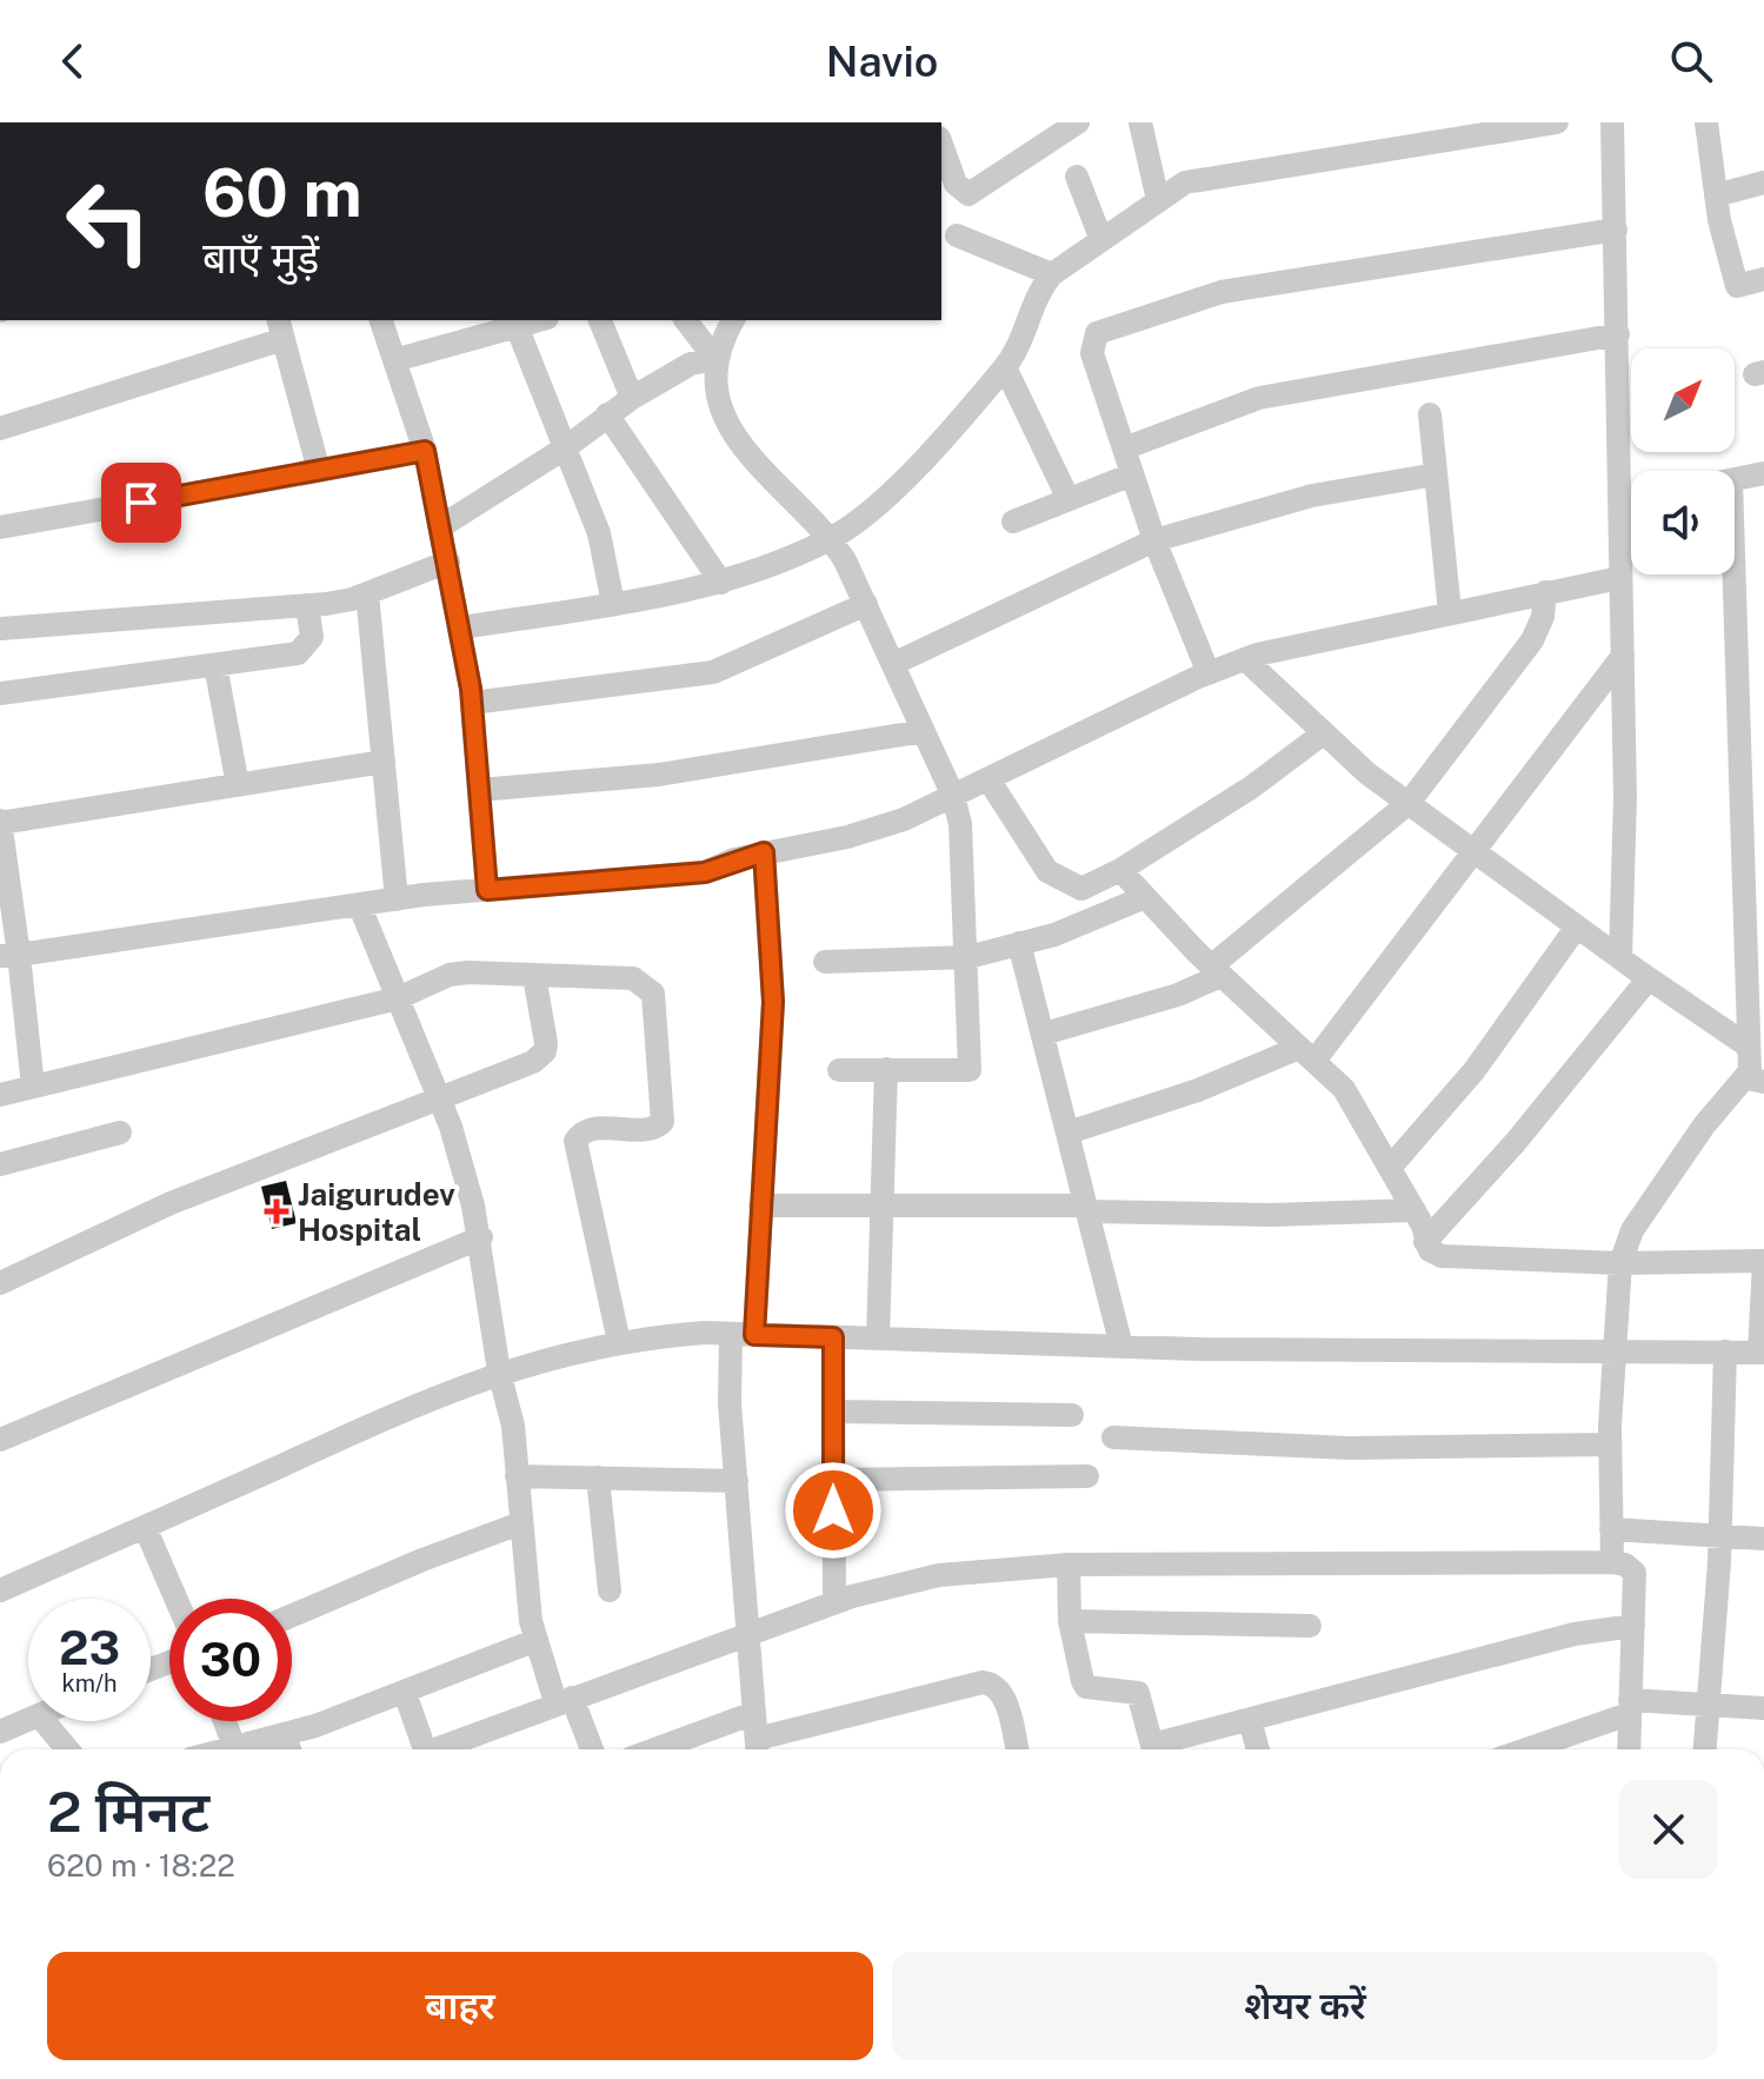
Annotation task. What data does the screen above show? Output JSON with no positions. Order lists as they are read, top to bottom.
{
  "places": {
    "health": ["Jaigurudev Hospital"]
  },
  "north": "top right",
  "page": {
    "header": "Navio",
    "turn": ["60 m", "बाएँ मुड़ें"],
    "speed": "23 km/h",
    "limit": "30",
    "heading": ["2 मिनट", "620 m · 18:22"],
    "buttons": ["बाहर", "शेयर करें"]
  }
}
